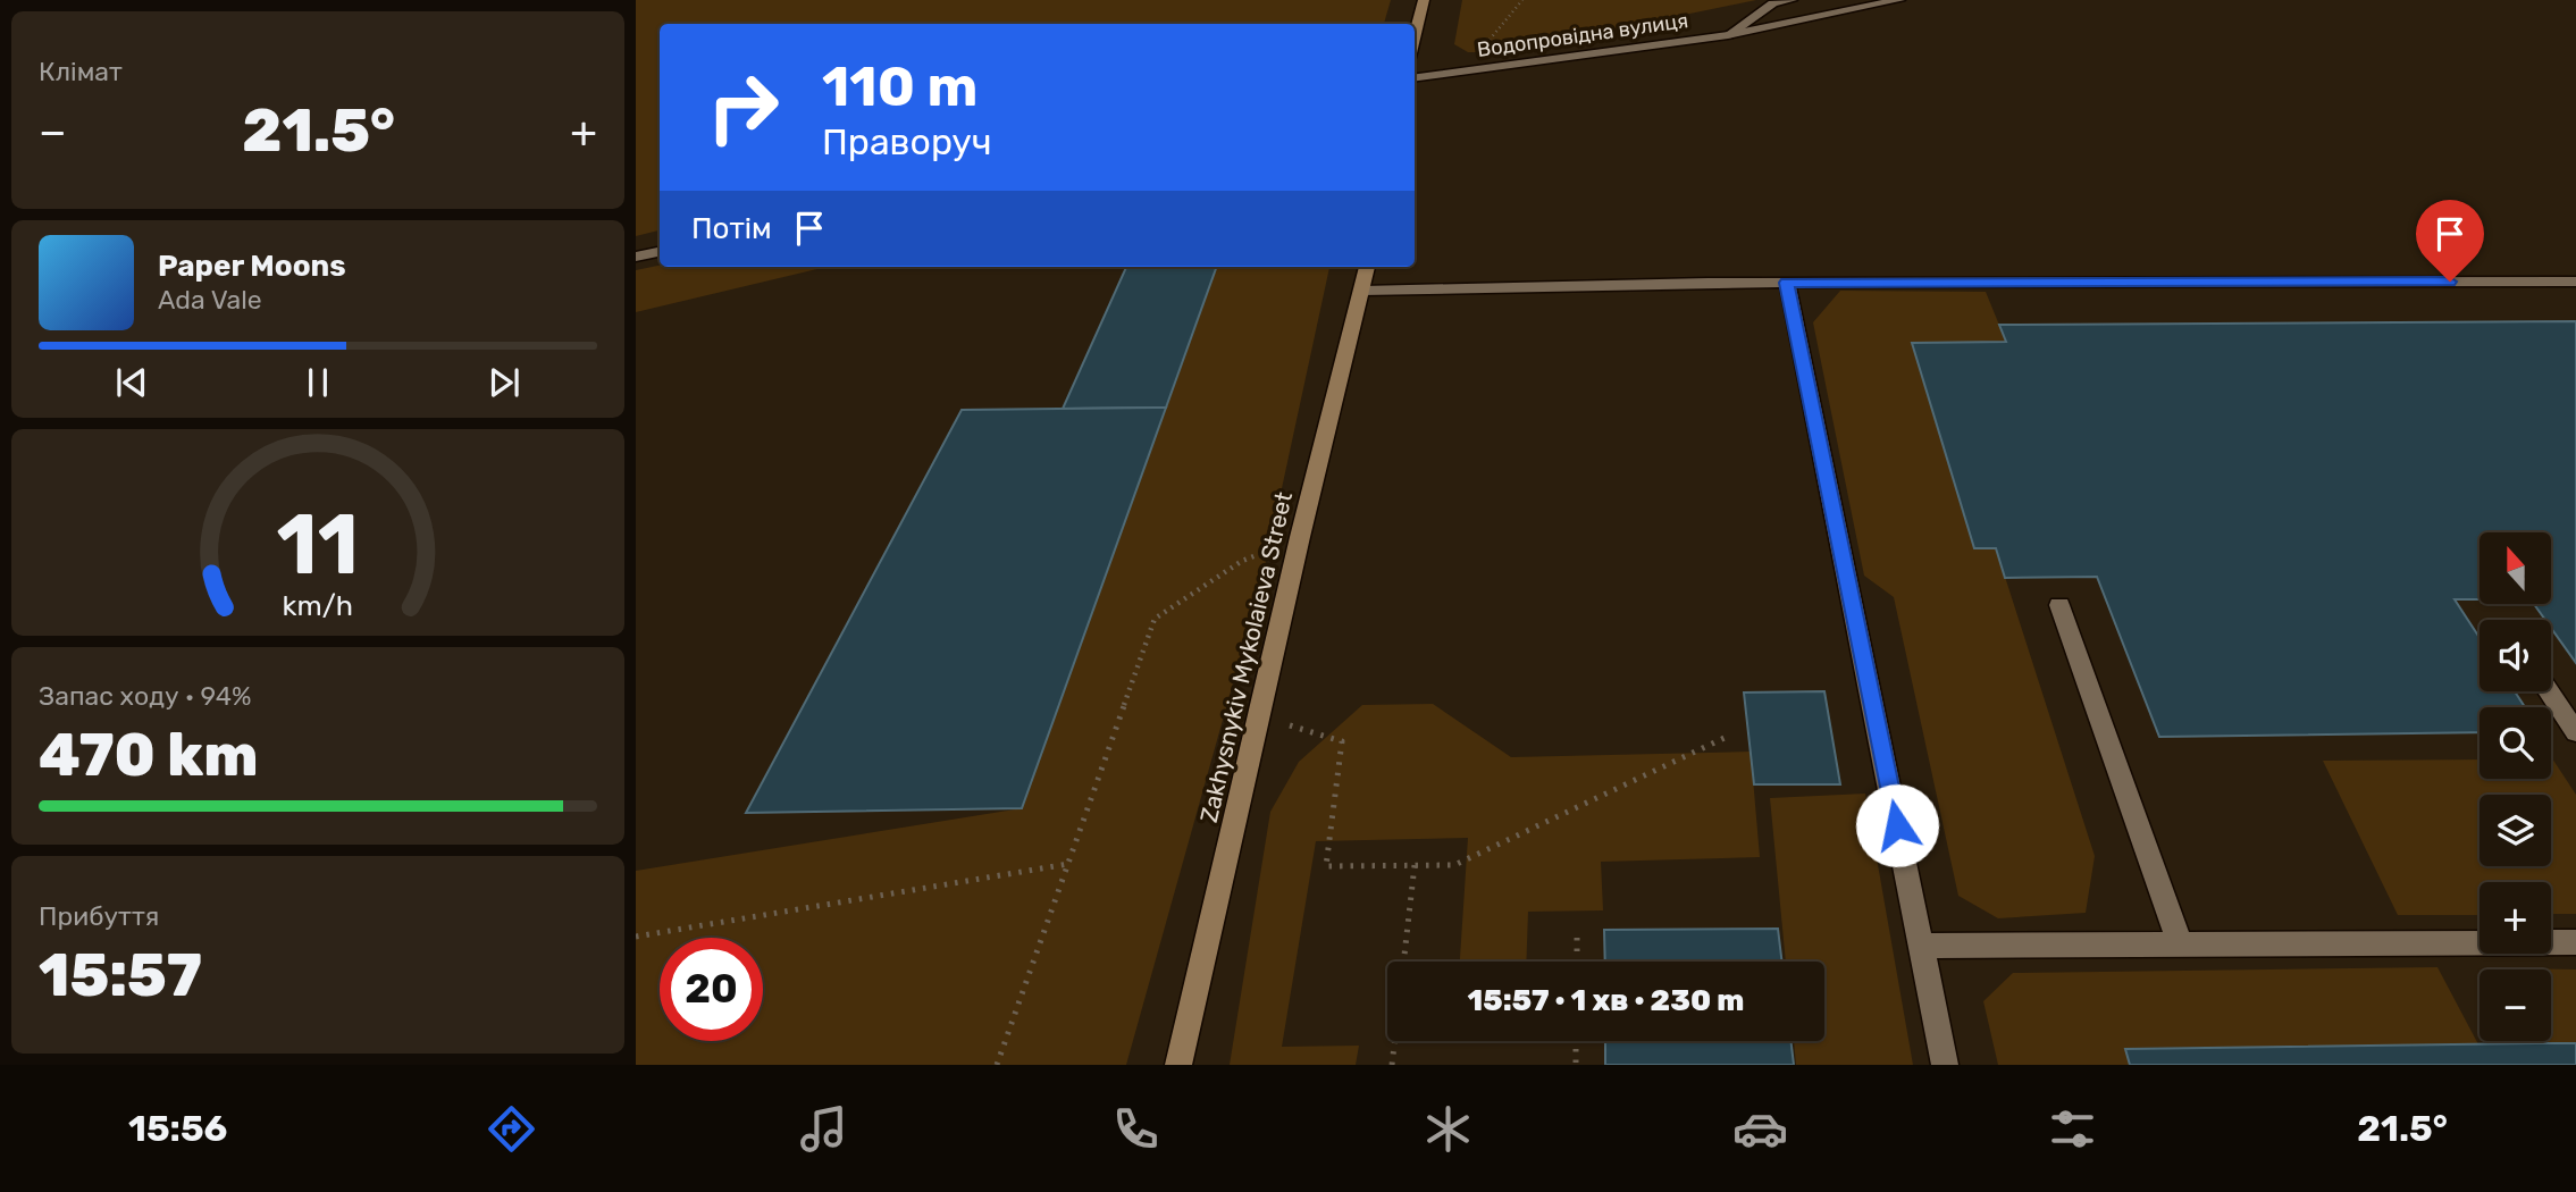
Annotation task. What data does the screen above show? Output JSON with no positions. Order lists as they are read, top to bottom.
{
  "streets": {
    "street": ["Водопровідна вулиця", "Zakhysnykiv Mykolaieva Street"]
  },
  "north": "top",
  "page": {
    "tile": [
      "Клімат",
      ["Запас ходу · 94%", "470 km"],
      ["Прибуття", "15:57"]
    ],
    "turn": ["110 m", "Праворуч"],
    "heat": ["−", "21.5°", "+"],
    "then": "Потім",
    "song": ["Paper Moons", "Ada Vale"],
    "map_buttons": ["+", "−"],
    "limit": "20",
    "trip": "15:57 · 1 хв · 230 m",
    "tabs": ["15:56", "21.5°"],
    "gauge": ["11", "km/h"]
  }
}
